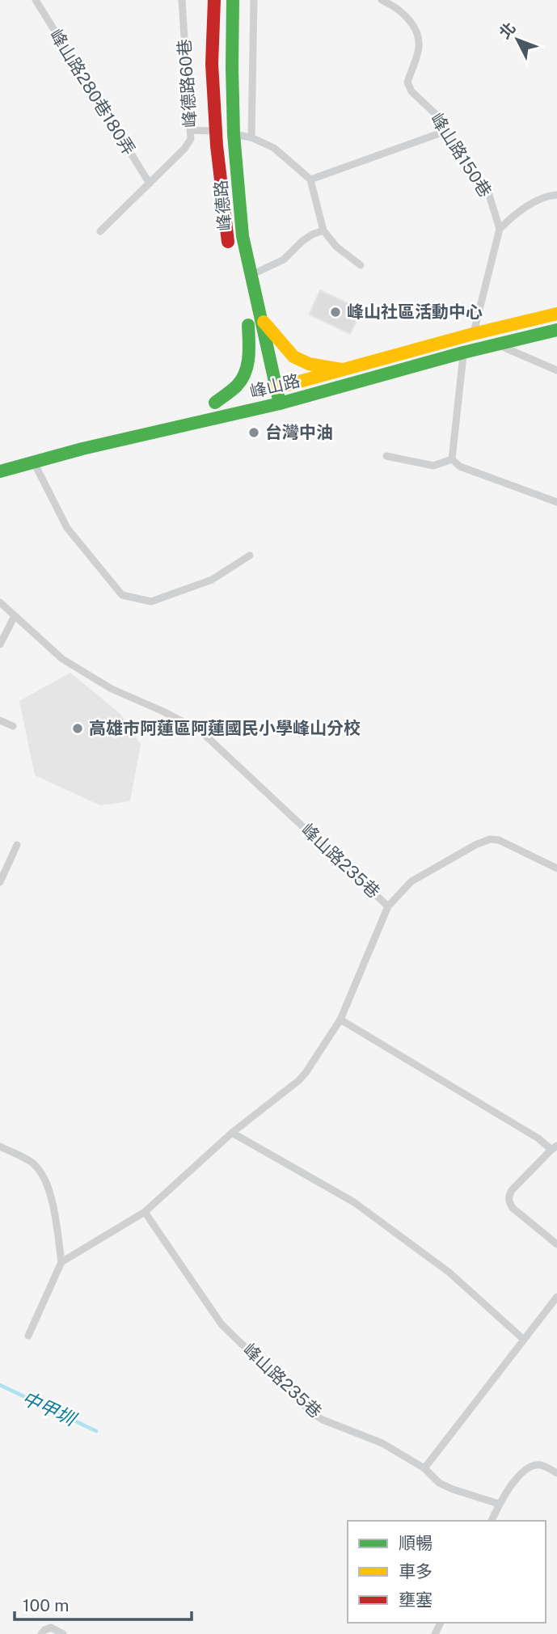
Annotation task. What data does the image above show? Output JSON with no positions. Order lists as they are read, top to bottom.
{
  "streets": {
    "main road": ["峰德路", "峰山路"],
    "lane": [
      "峰德路60巷",
      "峰山路280巷180弄",
      "峰山路150巷",
      "峰山路235巷"
    ]
  },
  "crossings": [
    ["峰德路60巷", "峰山路280巷180弄"],
    ["峰德路", "峰山路"]
  ],
  "water": ["中甲圳"],
  "places": ["峰山社區活動中心", "台灣中油", "高雄市阿蓮區阿蓮國民小學峰山分校"],
  "legend": ["順暢", "車多", "壅塞"],
  "scale_bar": "100 m",
  "north": "top left"
}
